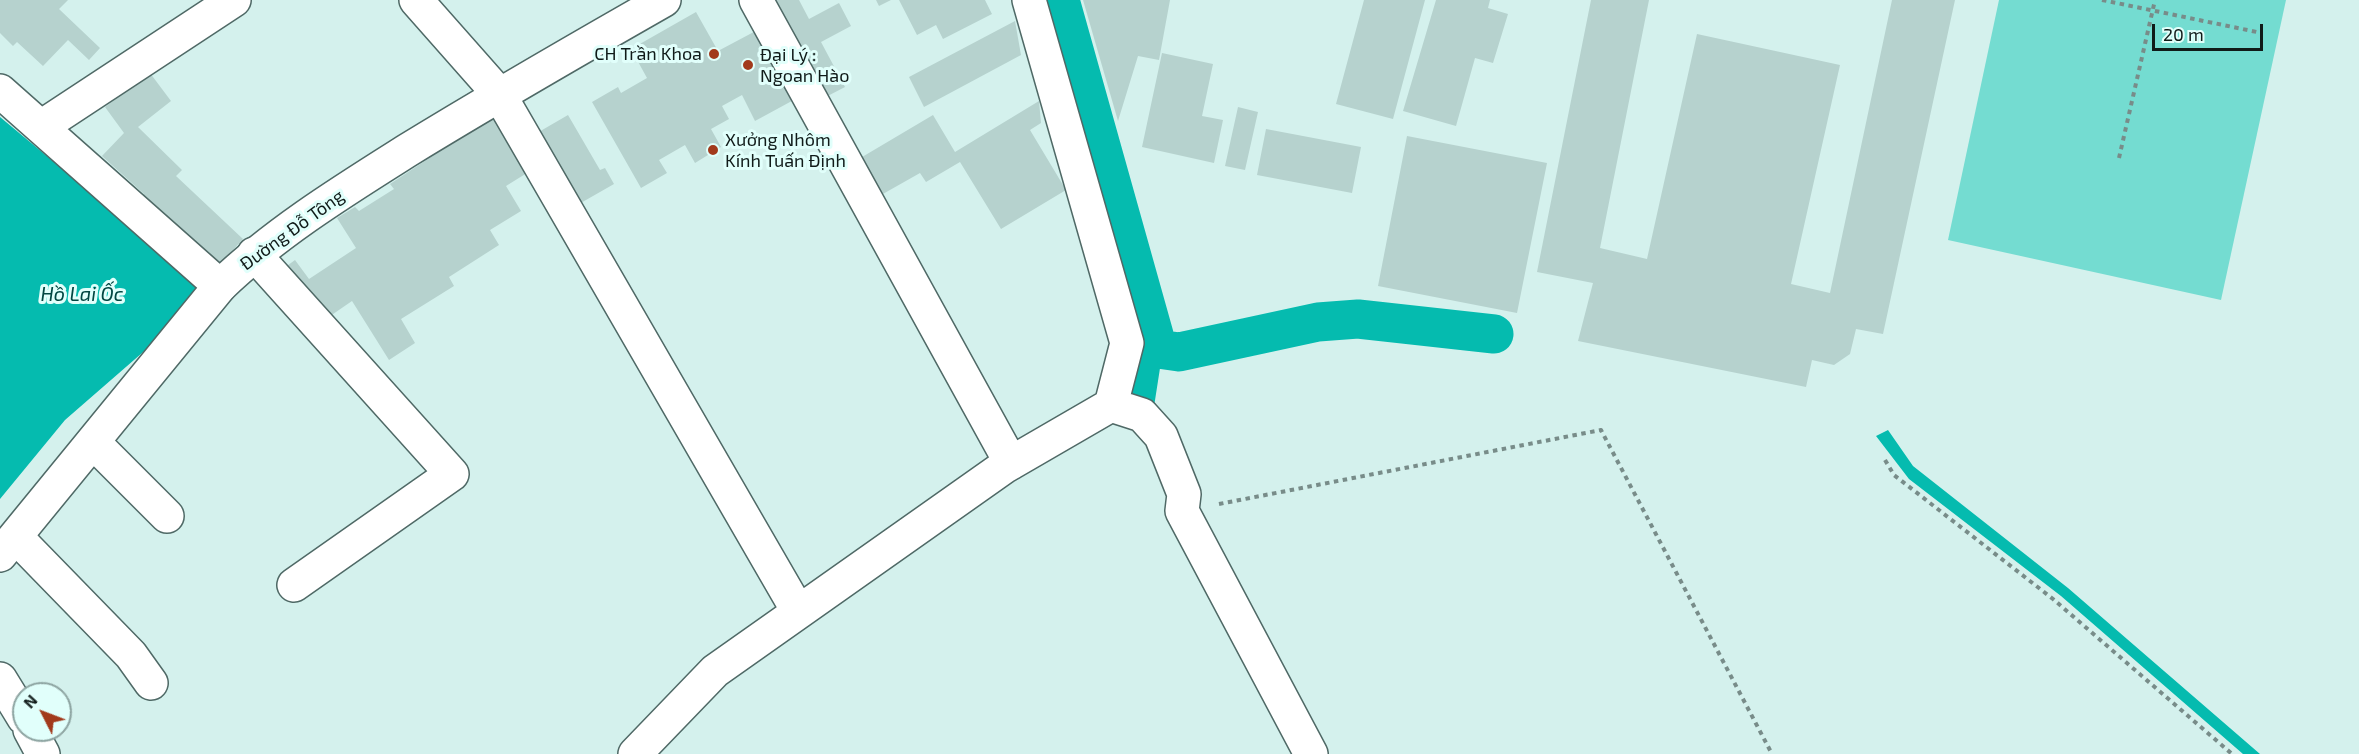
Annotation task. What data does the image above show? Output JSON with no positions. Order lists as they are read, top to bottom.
{
  "streets": {
    "street": ["Đường Đỗ Tông"]
  },
  "water": ["Hồ Lai Ốc"],
  "places": ["CH Trần Khoa", "Đại Lý : Ngoan Hào", "Xưởng Nhôm Kính Tuấn Định"],
  "scale_bar": "20 m",
  "north": "top left"
}
